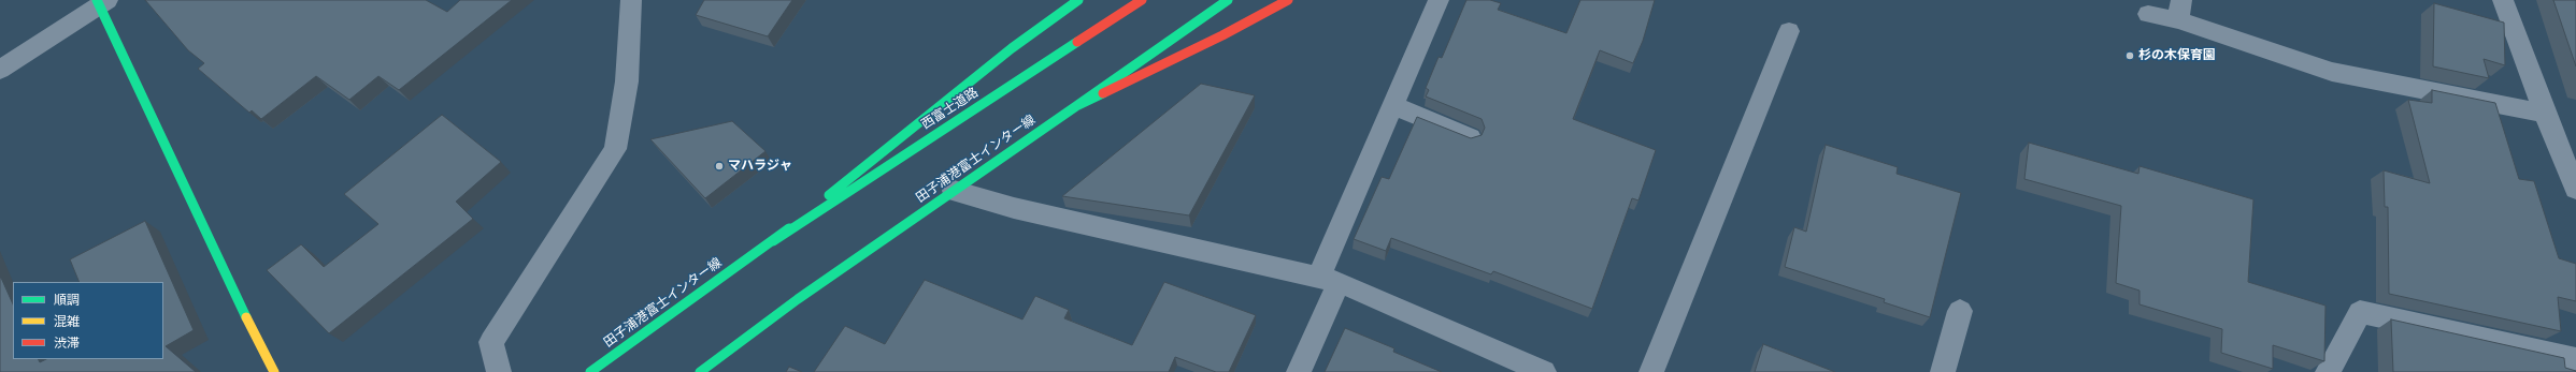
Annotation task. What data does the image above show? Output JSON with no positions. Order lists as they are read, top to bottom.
{
  "streets": {
    "main road": ["西富士道路", "田子浦港富士インター線"]
  },
  "crossings": [
    ["西富士道路", "田子浦港富士インター線"]
  ],
  "places": ["杉の木保育園", "マハラジャ"],
  "legend": ["順調", "混雑", "渋滞"]
}
